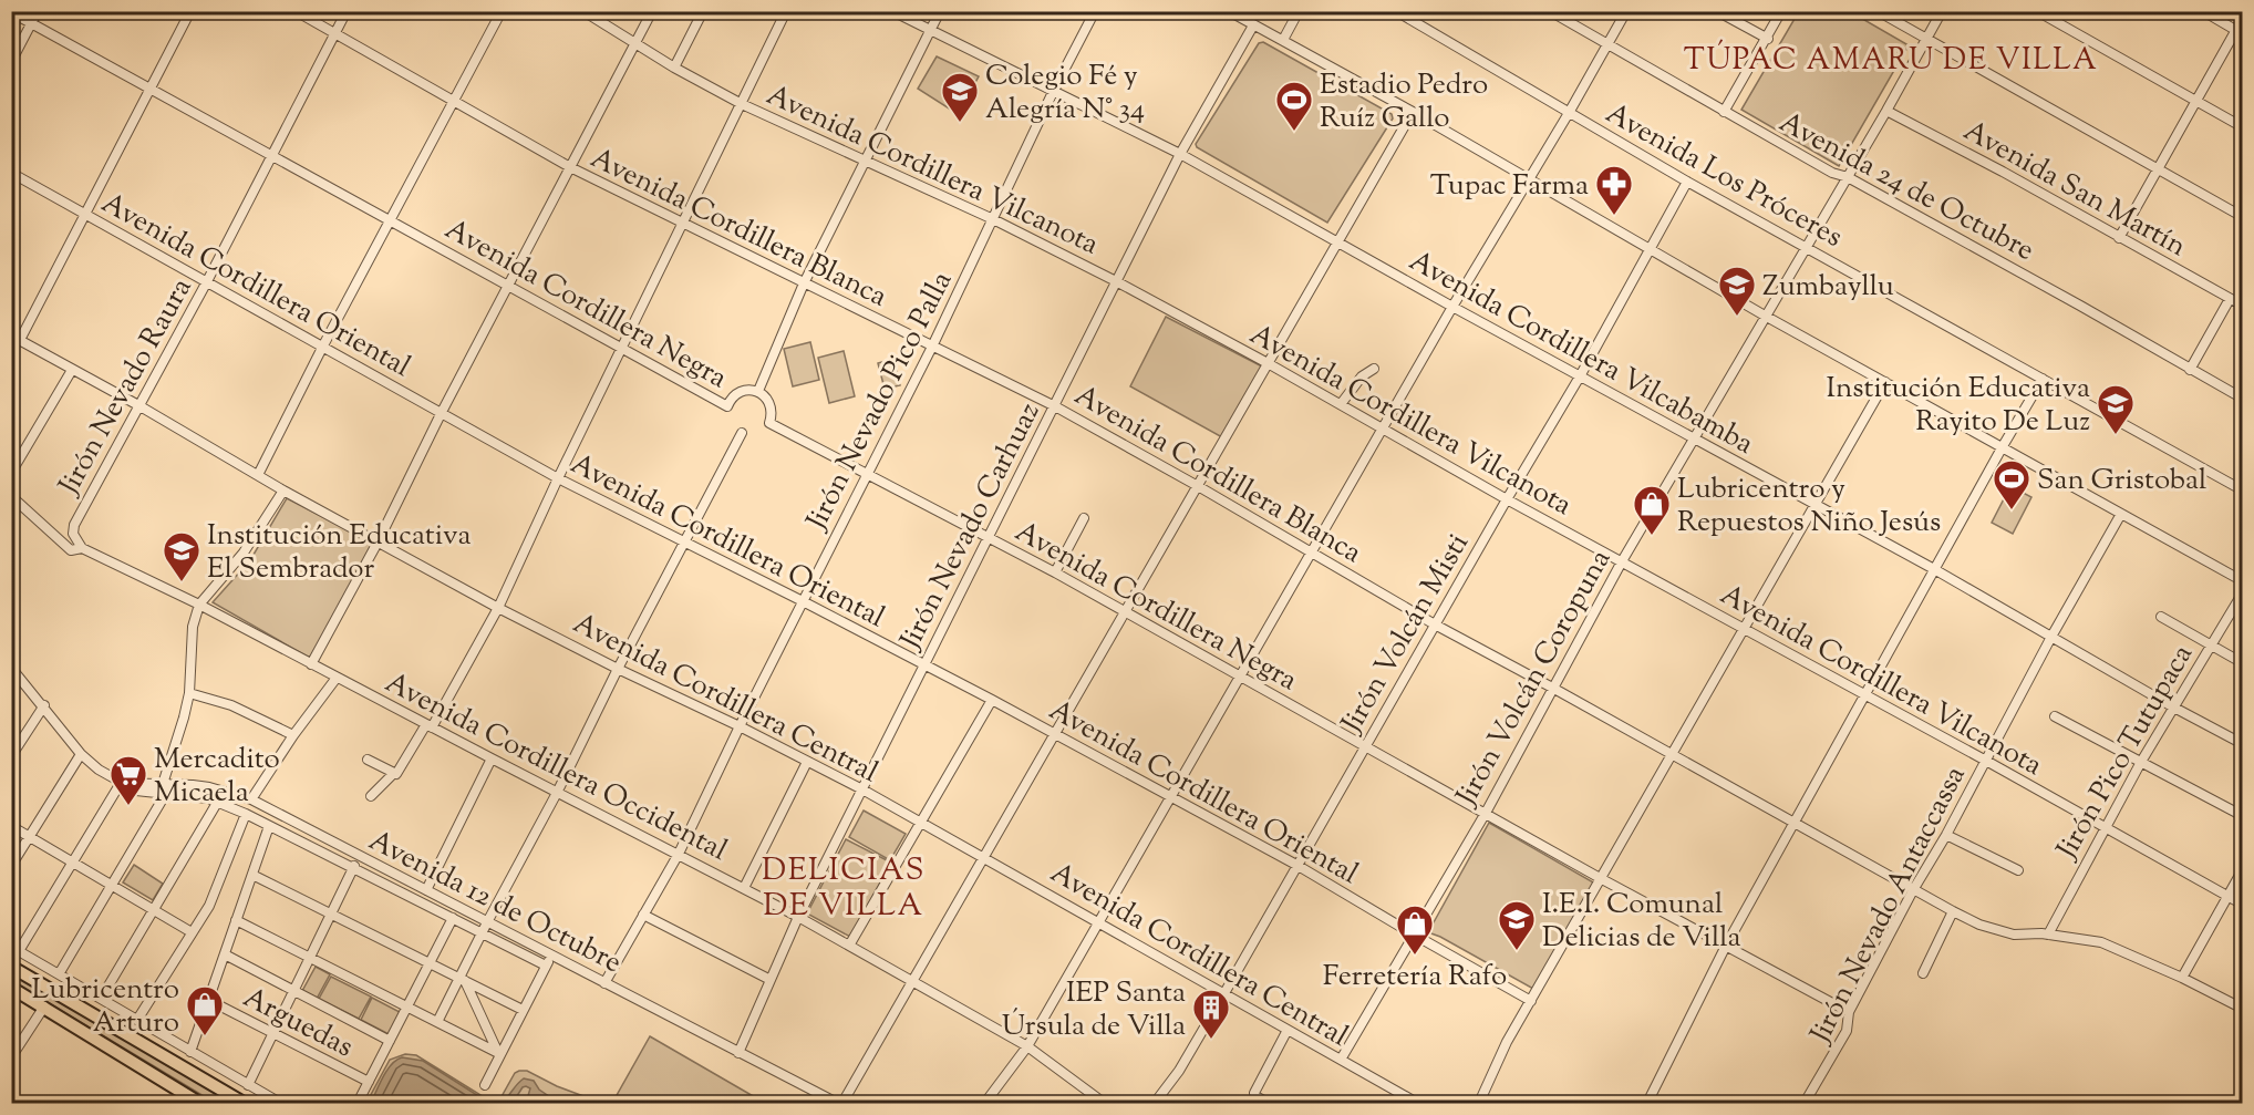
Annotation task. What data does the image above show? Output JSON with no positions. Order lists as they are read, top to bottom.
{
  "streets": {
    "street": [
      "Avenida Cordillera Vilcanota",
      "Avenida Los Próceres",
      "Avenida 24 de Octubre",
      "Avenida San Martín",
      "Avenida Cordillera Blanca",
      "Avenida Cordillera Oriental",
      "Avenida Cordillera Negra",
      "Avenida Cordillera Vilcabamba",
      "Jirón Nevado Raura",
      "Jirón Nevado Pico Palla",
      "Jirón Nevado Carhuaz",
      "Jirón Volcán Misti",
      "Jirón Volcán Coropuna",
      "Avenida Cordillera Central",
      "Jirón Pico Tutupaca",
      "Avenida Cordillera Occidental",
      "Avenida 12 de Octubre",
      "Jirón Nevado Antaccassa",
      "Arguedas"
    ]
  },
  "crossings": [
    ["Avenida Cordillera Vilcanota", "Jirón Nevado Pico Palla"],
    ["Avenida Cordillera Vilcanota", "Jirón Nevado Carhuaz"],
    ["Avenida Cordillera Vilcanota", "Jirón Volcán Misti"],
    ["Avenida Cordillera Vilcanota", "Jirón Volcán Coropuna"],
    ["Avenida Cordillera Vilcanota", "Jirón Pico Tutupaca"],
    ["Avenida Cordillera Vilcanota", "Jirón Nevado Antaccassa"],
    ["Avenida Los Próceres", "Jirón Volcán Misti"],
    ["Avenida Los Próceres", "Jirón Volcán Coropuna"],
    ["Avenida 24 de Octubre", "Jirón Volcán Coropuna"],
    ["Avenida San Martín", "Jirón Volcán Coropuna"],
    ["Avenida Cordillera Blanca", "Jirón Nevado Raura"],
    ["Avenida Cordillera Blanca", "Jirón Nevado Pico Palla"],
    ["Avenida Cordillera Blanca", "Jirón Nevado Carhuaz"],
    ["Avenida Cordillera Blanca", "Jirón Volcán Misti"],
    ["Avenida Cordillera Blanca", "Jirón Volcán Coropuna"],
    ["Avenida Cordillera Blanca", "Jirón Pico Tutupaca"],
    ["Avenida Cordillera Blanca", "Jirón Nevado Antaccassa"],
    ["Avenida Cordillera Oriental", "Jirón Nevado Raura"],
    ["Avenida Cordillera Oriental", "Jirón Nevado Pico Palla"],
    ["Avenida Cordillera Oriental", "Jirón Nevado Carhuaz"],
    ["Avenida Cordillera Oriental", "Jirón Volcán Misti"],
    ["Avenida Cordillera Oriental", "Jirón Volcán Coropuna"],
    ["Avenida Cordillera Negra", "Jirón Nevado Raura"],
    ["Avenida Cordillera Negra", "Jirón Nevado Pico Palla"],
    ["Avenida Cordillera Negra", "Jirón Nevado Carhuaz"],
    ["Avenida Cordillera Negra", "Jirón Volcán Misti"],
    ["Avenida Cordillera Negra", "Jirón Volcán Coropuna"],
    ["Avenida Cordillera Negra", "Jirón Nevado Antaccassa"],
    ["Avenida Cordillera Vilcabamba", "Jirón Nevado Pico Palla"],
    ["Avenida Cordillera Vilcabamba", "Jirón Nevado Carhuaz"],
    ["Avenida Cordillera Vilcabamba", "Jirón Volcán Misti"],
    ["Avenida Cordillera Vilcabamba", "Jirón Volcán Coropuna"],
    ["Avenida Cordillera Vilcabamba", "Jirón Pico Tutupaca"],
    ["Avenida Cordillera Vilcabamba", "Jirón Nevado Antaccassa"],
    ["Jirón Nevado Raura", "Avenida Cordillera Central"],
    ["Jirón Nevado Raura", "Avenida Cordillera Occidental"],
    ["Jirón Nevado Pico Palla", "Avenida Cordillera Central"],
    ["Jirón Nevado Pico Palla", "Avenida Cordillera Occidental"],
    ["Jirón Nevado Pico Palla", "Avenida 12 de Octubre"],
    ["Jirón Nevado Carhuaz", "Avenida Cordillera Central"],
    ["Jirón Nevado Carhuaz", "Avenida Cordillera Occidental"],
    ["Jirón Nevado Carhuaz", "Avenida 12 de Octubre"],
    ["Jirón Volcán Misti", "Avenida Cordillera Central"],
    ["Jirón Volcán Coropuna", "Avenida Cordillera Central"]
  ],
  "districts": ["TÚPAC AMARU DE VILLA", "DELICIAS DE VILLA"],
  "places": {
    "school or university": [
      "Colegio Fé y Alegría N° 34",
      "Zumbayllu",
      "Institución Educativa Rayito De Luz",
      "Institución Educativa El Sembrador",
      "I.E.I. Comunal Delicias de Villa"
    ],
    "sports": ["Estadio Pedro Ruíz Gallo", "San Gristobal"],
    "pharmacy": ["Tupac Farma"],
    "shop": ["Lubricentro y Repuestos Niño Jesús", "Ferretería Rafo", "Lubricentro Arturo"],
    "supermarket": ["Mercadito Micaela"],
    "building": ["IEP Santa Úrsula de Villa"]
  }
}
